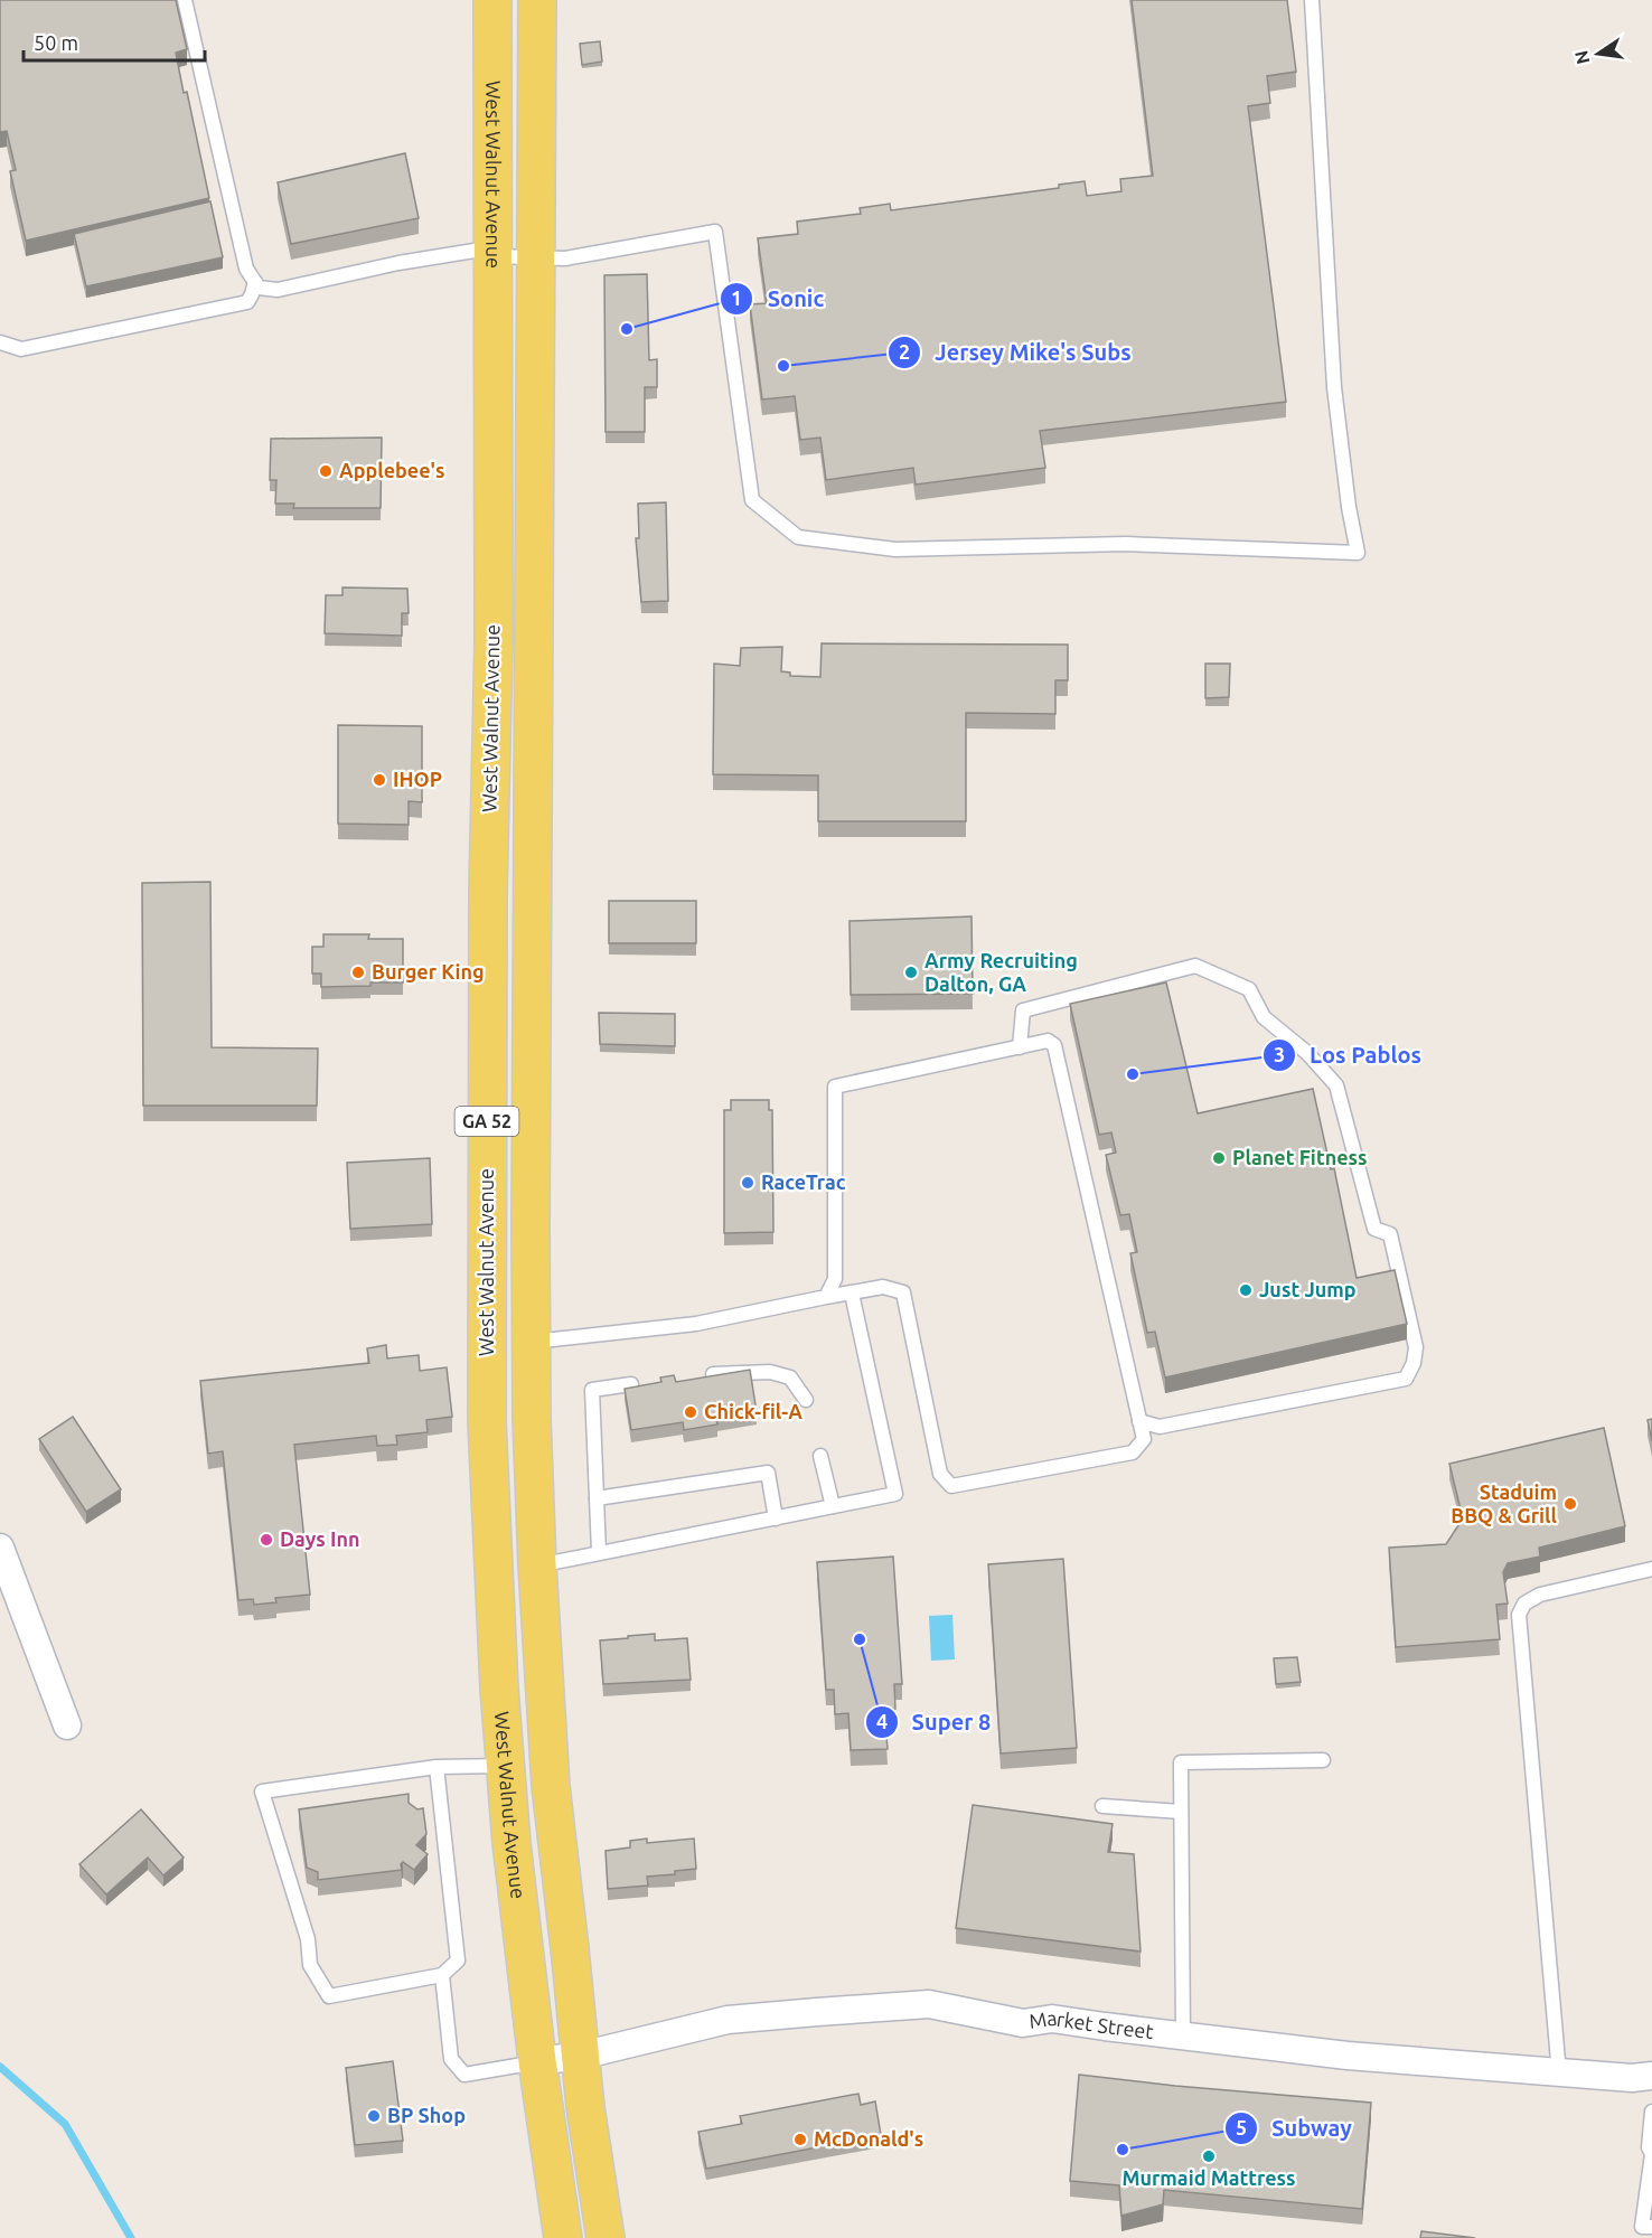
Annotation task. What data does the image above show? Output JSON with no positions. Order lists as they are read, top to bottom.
{
  "streets": {
    "main road": ["West Walnut Avenue", "GA 52"],
    "street": ["Market Street"]
  },
  "crossings": [
    ["West Walnut Avenue", "Market Street"]
  ],
  "places": [
    "Sonic",
    "Jersey Mike's Subs",
    "Applebee's",
    "IHOP",
    "Burger King",
    "Army Recruiting Dalton, GA",
    "Los Pablos",
    "Planet Fitness",
    "RaceTrac",
    "Just Jump",
    "Chick-fil-A",
    "Staduim BBQ & Grill",
    "Days Inn",
    "Super 8",
    "BP Shop",
    "McDonald's",
    "Subway",
    "Murmaid Mattress"
  ],
  "scale_bar": "50 m",
  "north": "left"
}
